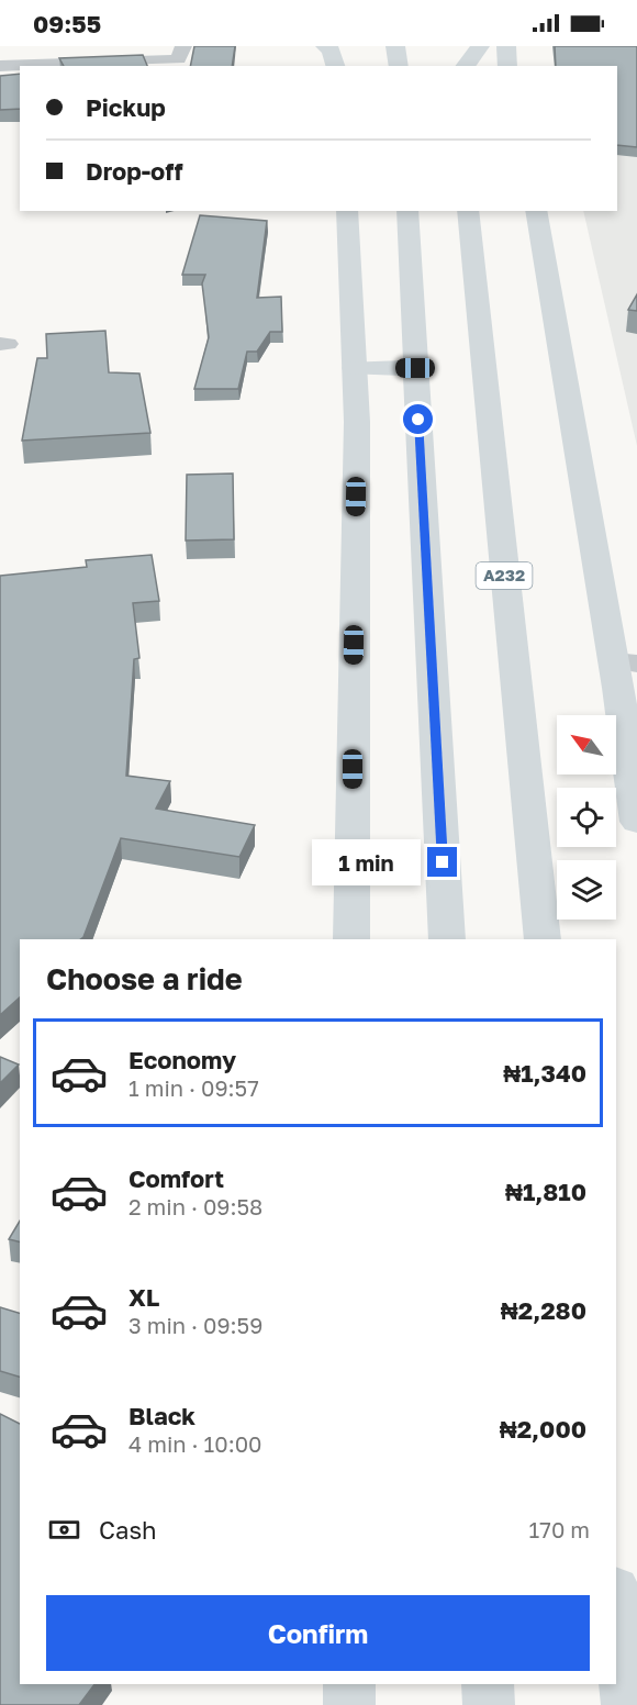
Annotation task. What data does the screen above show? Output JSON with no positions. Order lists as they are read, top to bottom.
{
  "streets": {
    "main road": ["A232"]
  },
  "north": "top left",
  "page": {
    "status": "09:55",
    "banner": ["Pickup", "Drop-off"],
    "bubble": "1 min",
    "heading": "Choose a ride",
    "list": [
      {
        "name": "Economy",
        "note": "1 min · 09:57",
        "value": "₦1,340"
      },
      {
        "name": "Comfort",
        "note": "2 min · 09:58",
        "value": "₦1,810"
      },
      {
        "name": "XL",
        "note": "3 min · 09:59",
        "value": "₦2,280"
      },
      {
        "name": "Black",
        "note": "4 min · 10:00",
        "value": "₦2,000"
      }
    ],
    "pay": ["Cash", "170 m"],
    "buttons": "Confirm"
  }
}
